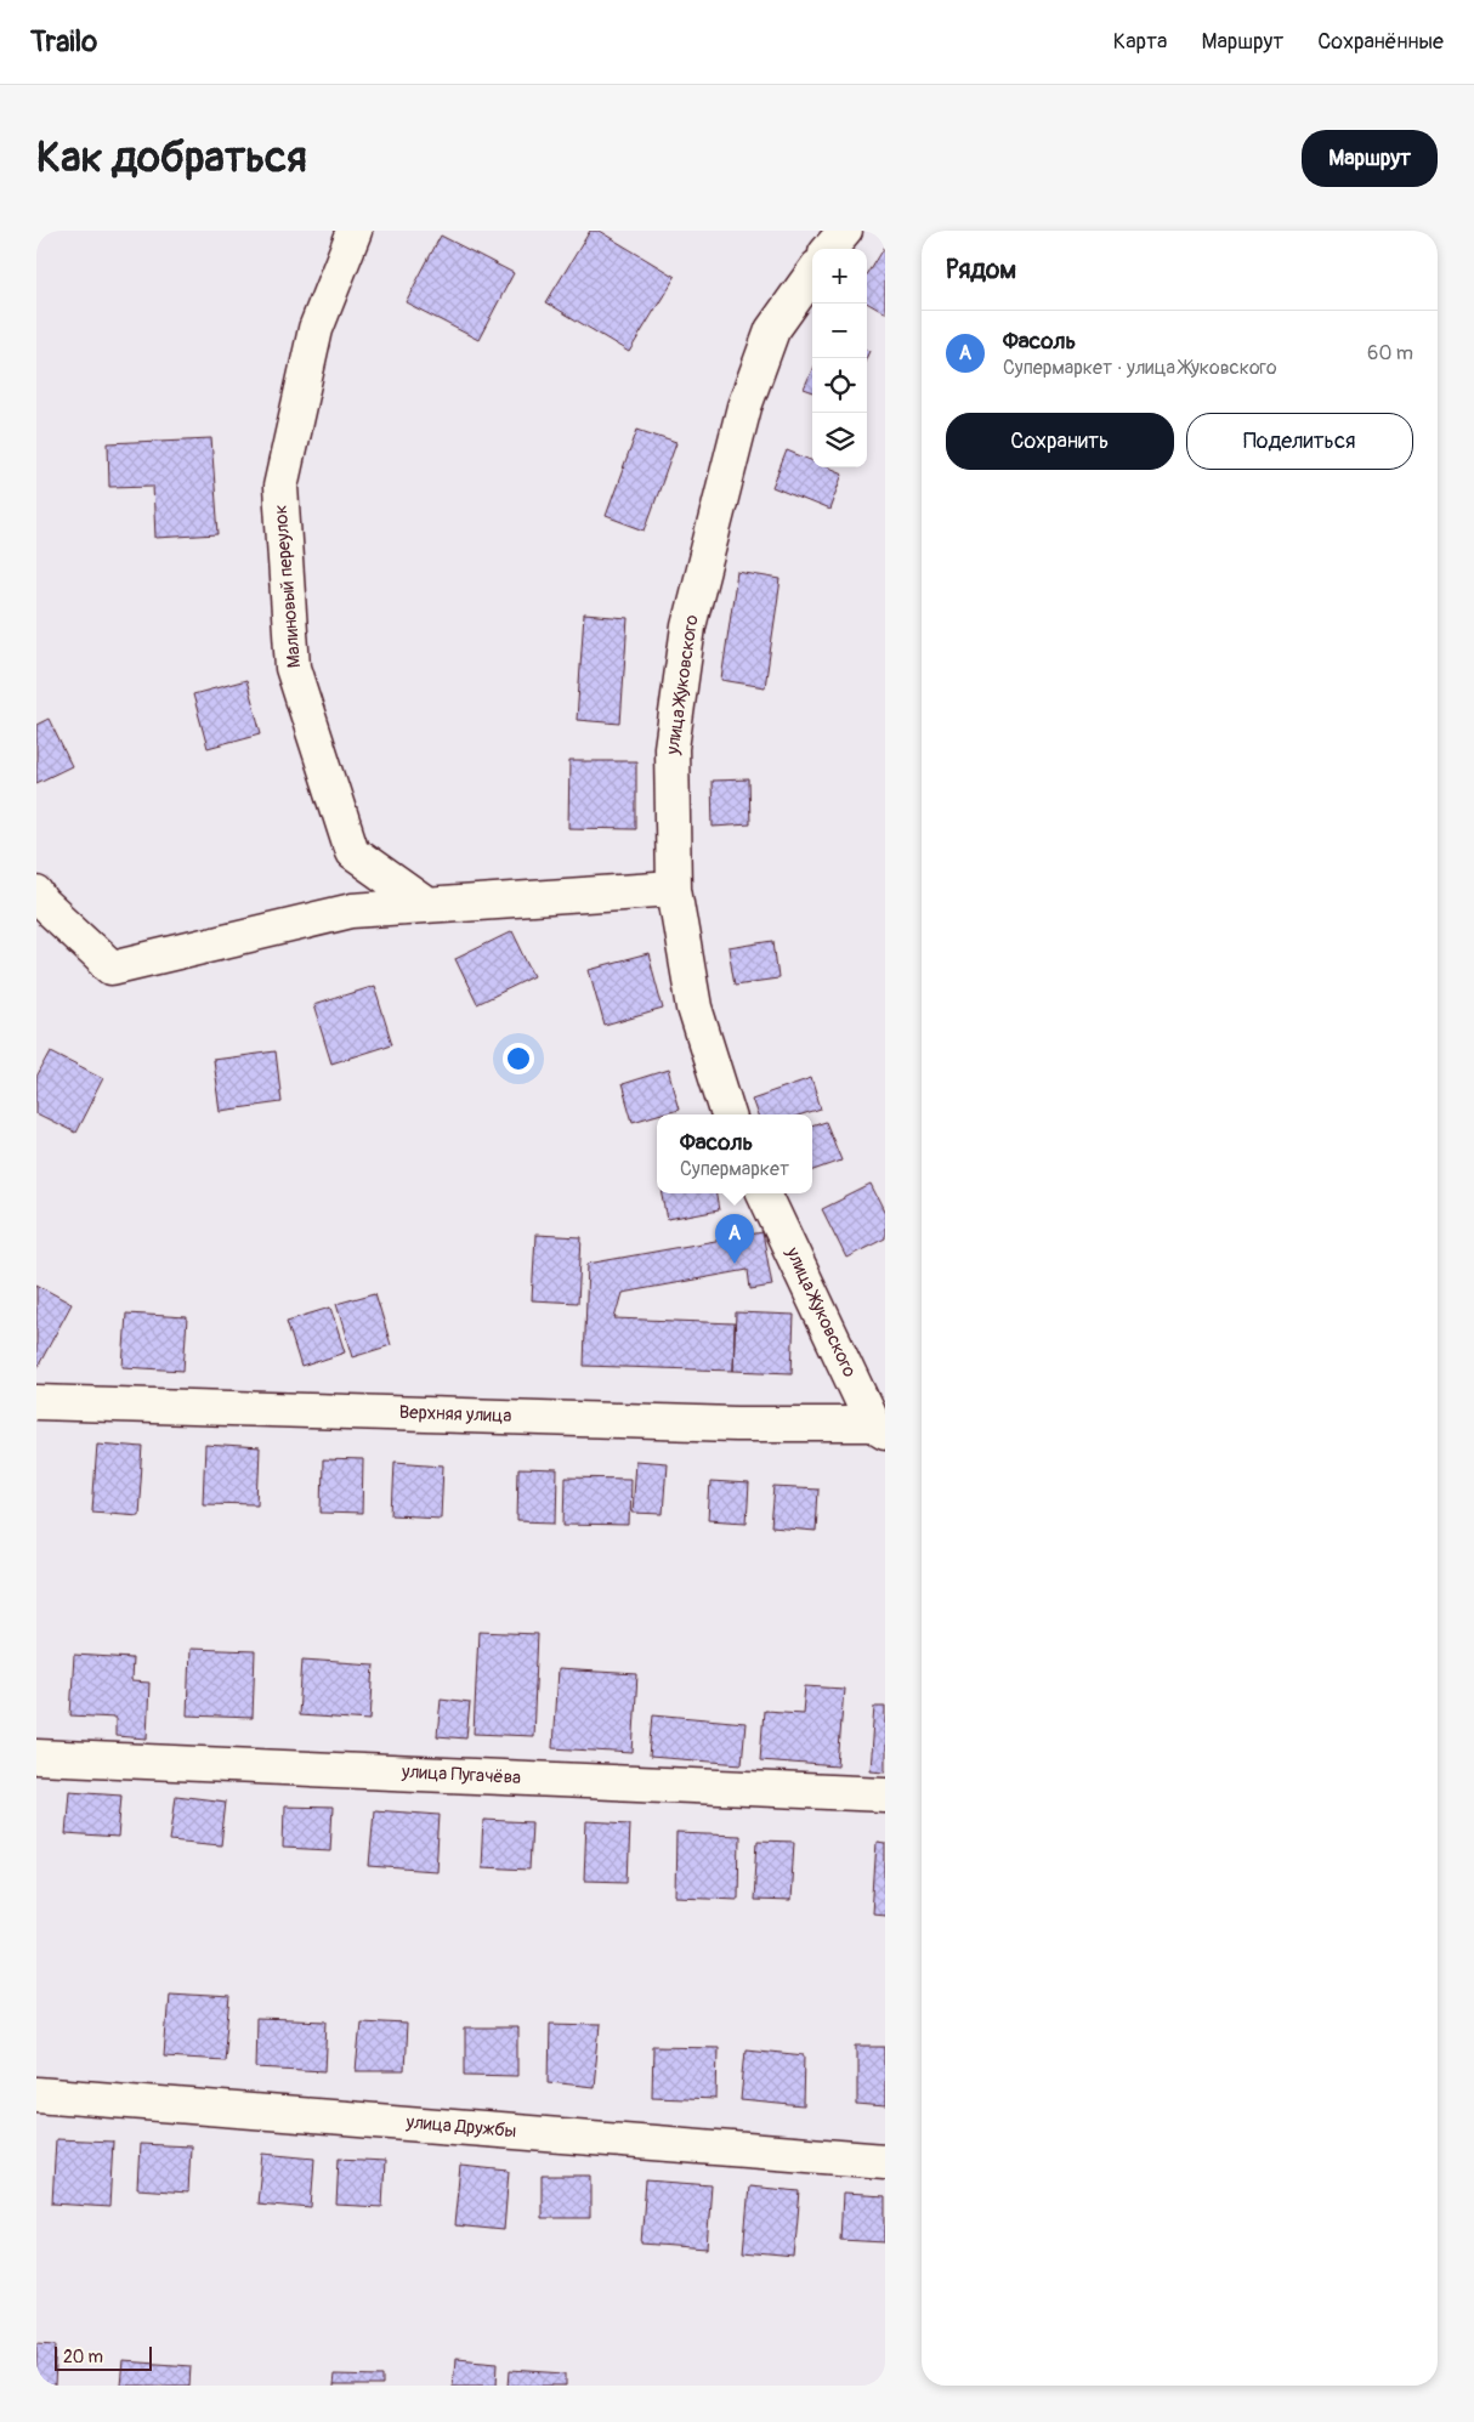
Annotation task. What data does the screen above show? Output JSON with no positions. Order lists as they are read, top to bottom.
{
  "streets": {
    "street": [
      "Малиновый переулок",
      "улица Жуковского",
      "Верхняя улица",
      "улица Пугачёва",
      "улица Дружбы"
    ]
  },
  "crossings": [
    ["улица Жуковского", "Верхняя улица"]
  ],
  "scale_bar": "20 m",
  "page": {
    "header": "Trailo",
    "nav": ["Карта", "Маршрут", "Сохранённые"],
    "buttons": [
      "Маршрут",
      ["Сохранить", "Поделиться"]
    ],
    "title": "Как добраться",
    "heading": "Рядом",
    "map_buttons": ["+", "−"],
    "list": [
      {
        "mark": "A",
        "name": "Фасоль",
        "note": "Супермаркет · улица Жуковского",
        "value": "60 m"
      }
    ],
    "popup": ["Фасоль", "Супермаркет"],
    "pins": "A",
    "scale": "20 m"
  }
}
